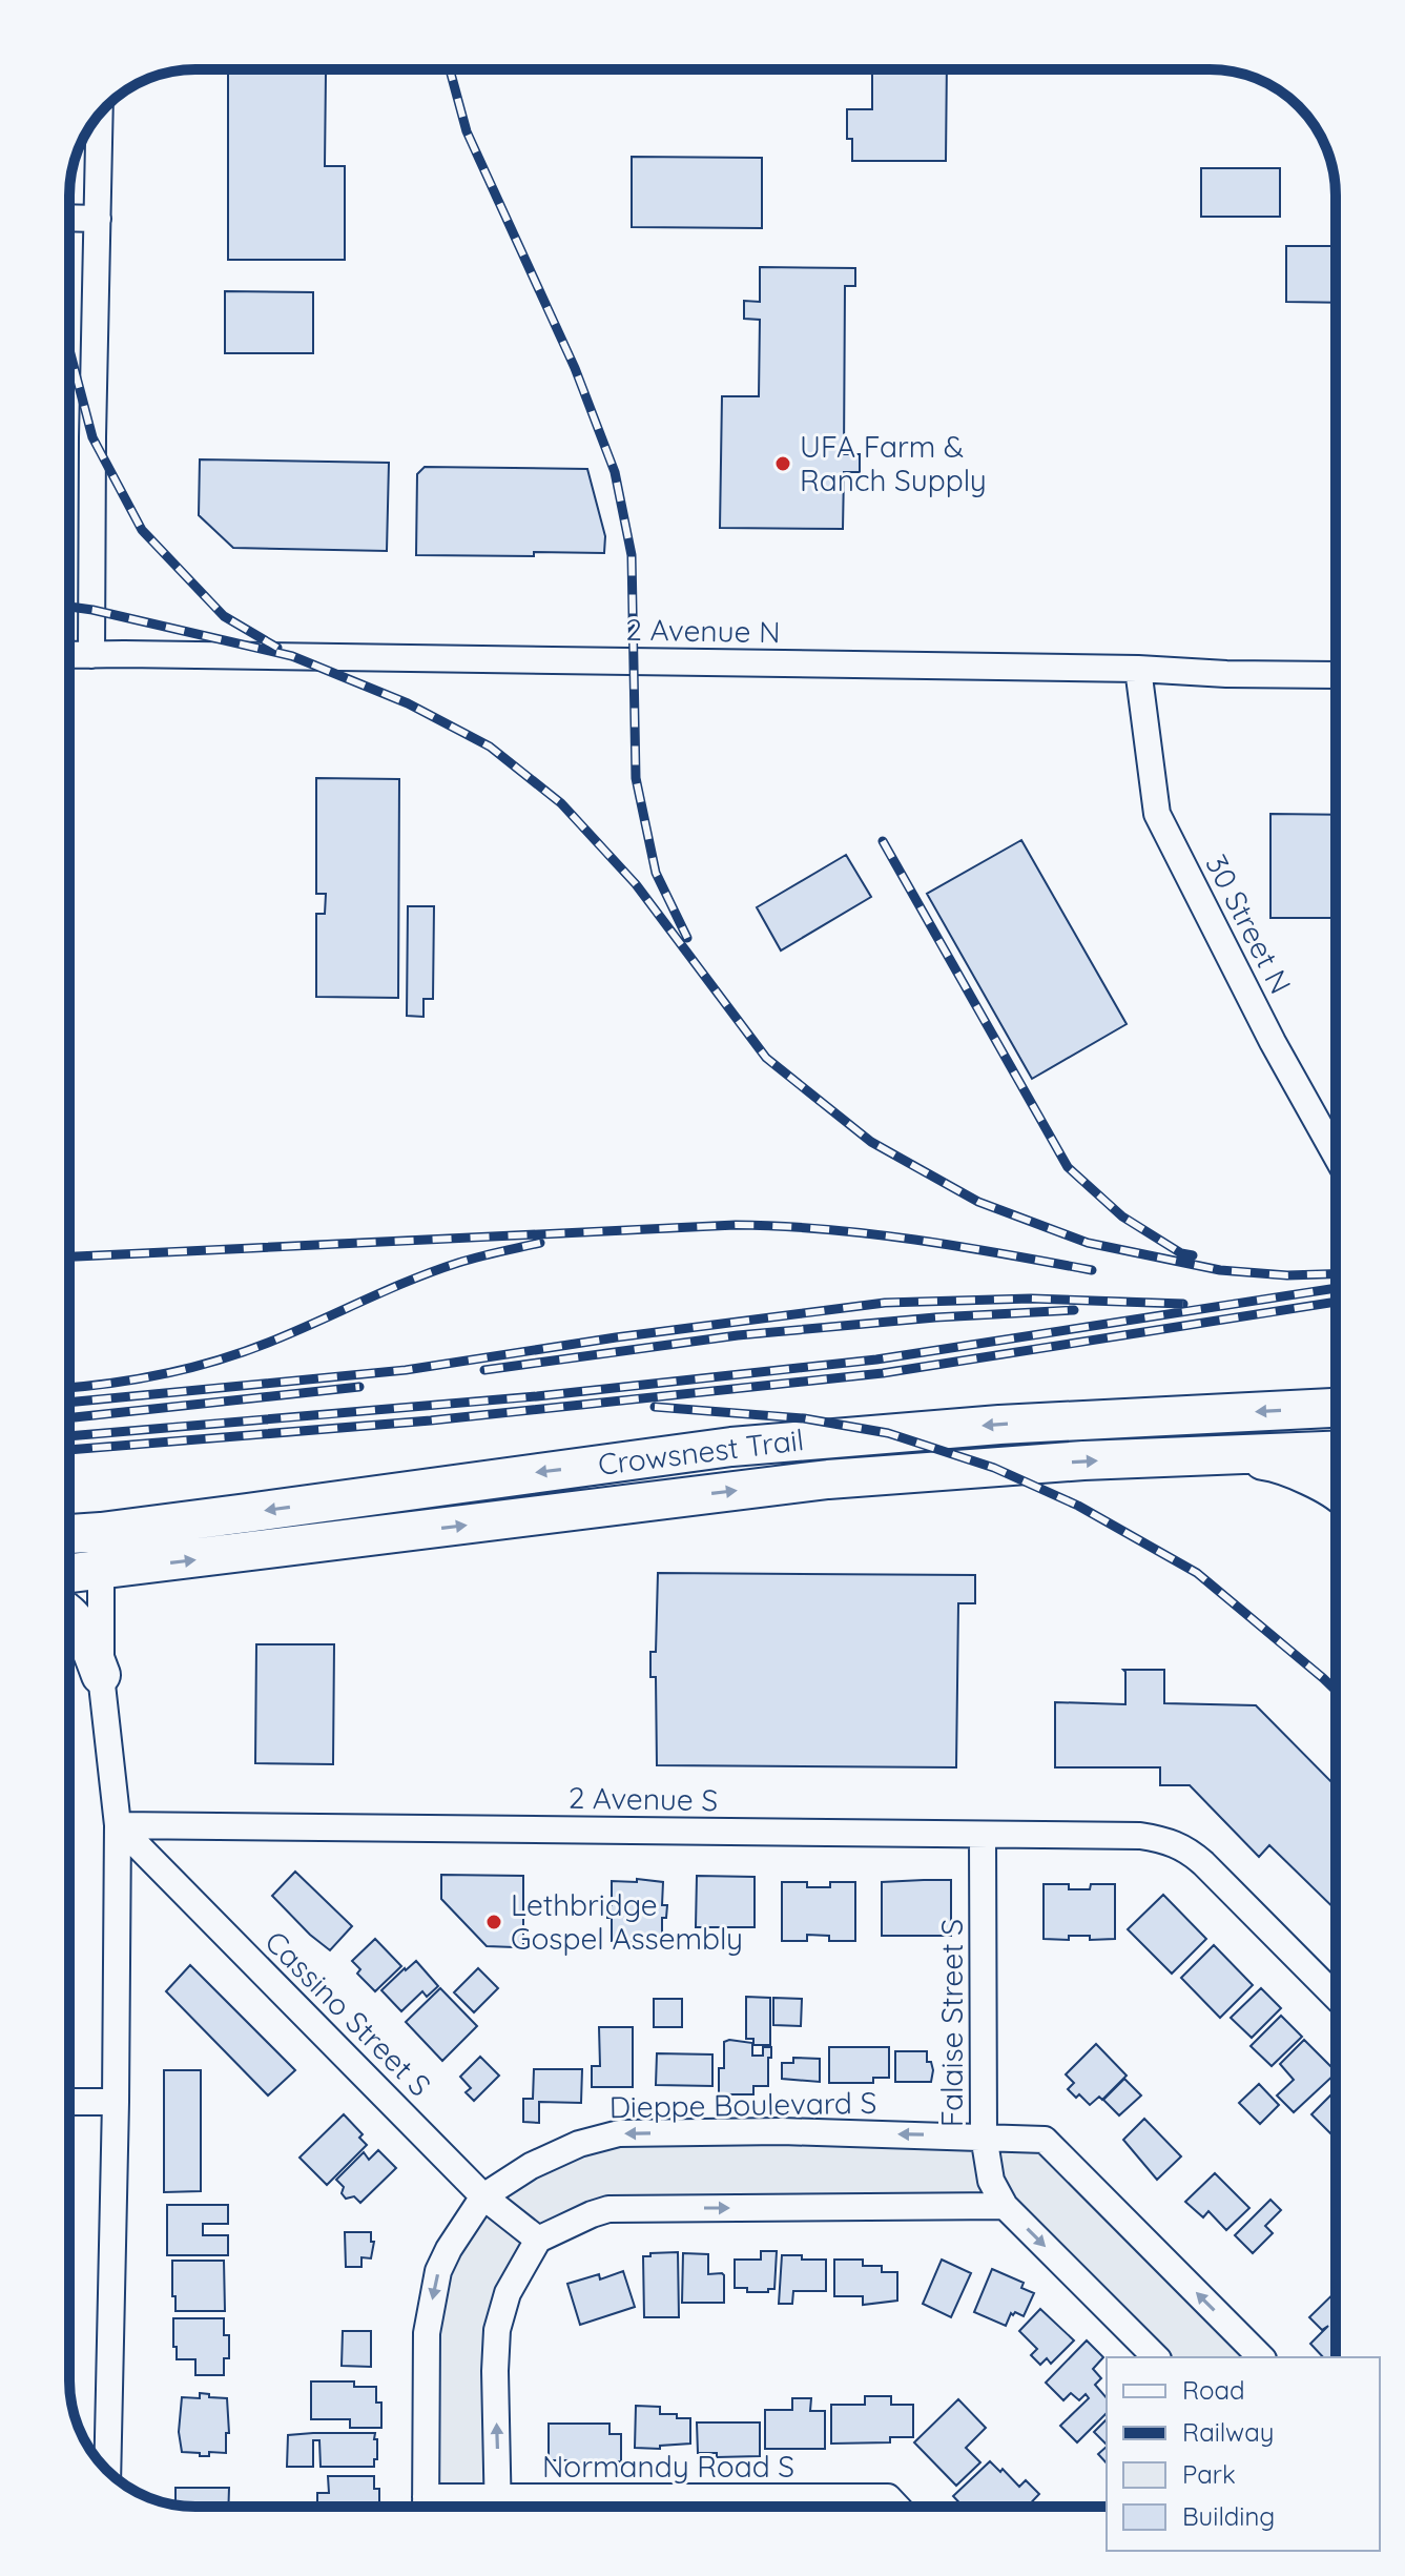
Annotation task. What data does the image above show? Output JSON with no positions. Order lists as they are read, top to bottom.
{
  "streets": {
    "highway": ["Crowsnest Trail"],
    "street": [
      "2 Avenue N",
      "30 Street N",
      "2 Avenue S",
      "Cassino Street S",
      "Falaise Street S",
      "Dieppe Boulevard S",
      "Normandy Road S"
    ]
  },
  "crossings": [
    ["2 Avenue N", "30 Street N"],
    ["2 Avenue S", "Cassino Street S"],
    ["2 Avenue S", "Falaise Street S"],
    ["Cassino Street S", "Dieppe Boulevard S"],
    ["Falaise Street S", "Dieppe Boulevard S"]
  ],
  "places": ["UFA Farm & Ranch Supply", "Lethbridge Gospel Assembly"],
  "legend": [
    "Road",
    "Railway",
    "Park",
    "Building"
  ]
}
